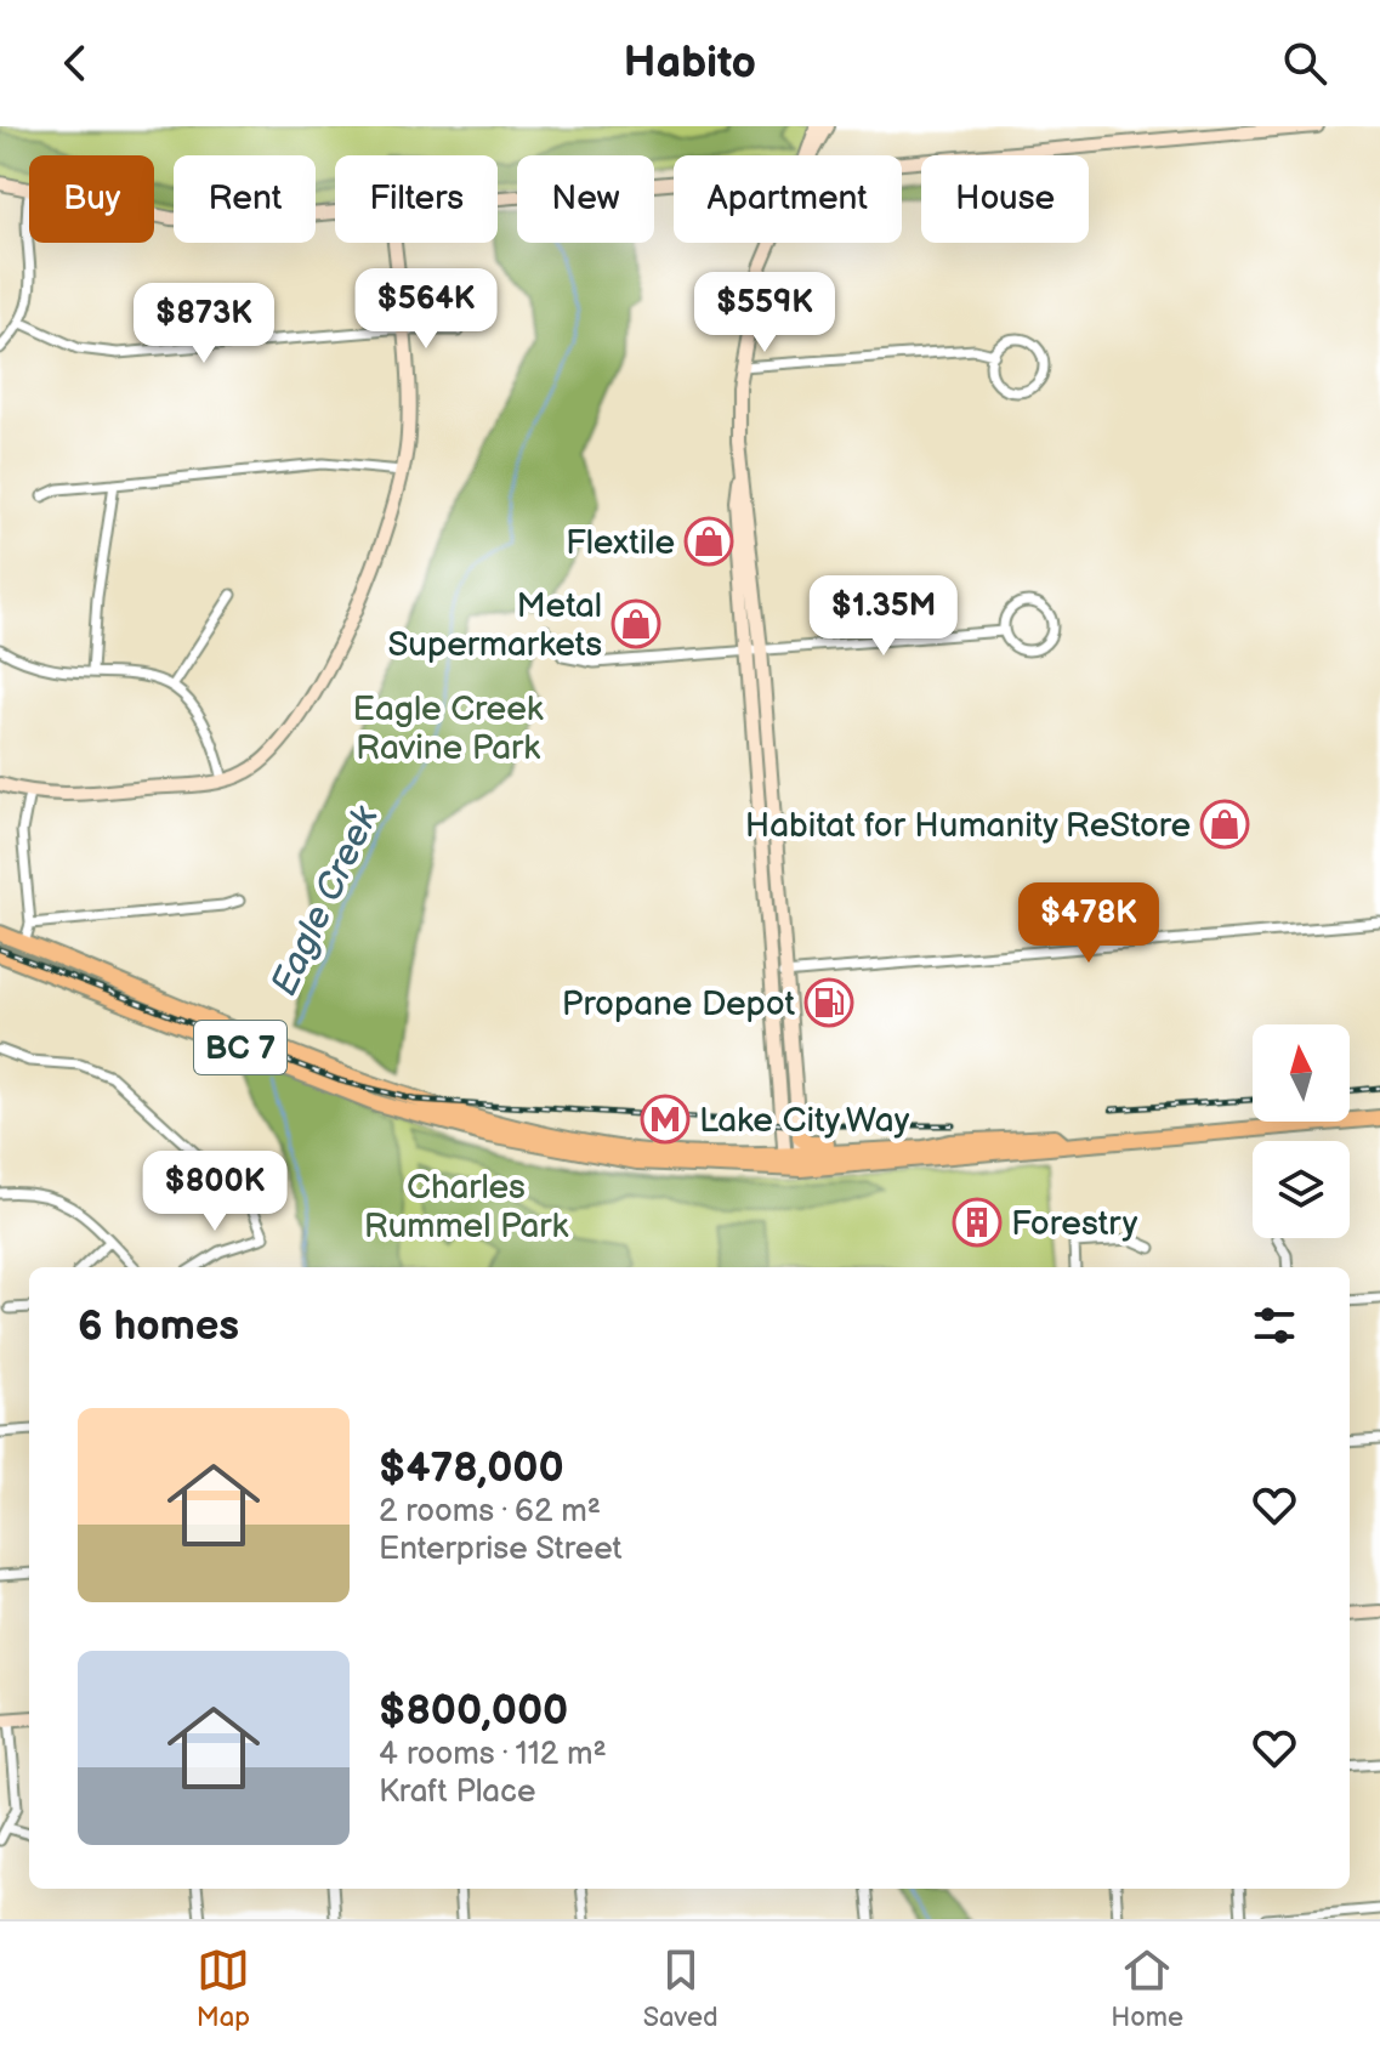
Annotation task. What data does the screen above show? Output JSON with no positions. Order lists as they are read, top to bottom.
{
  "streets": {
    "main road": ["BC 7"]
  },
  "water": ["Eagle Creek"],
  "parks": ["Eagle Creek Ravine Park", "Charles Rummel Park"],
  "places": {
    "shop": ["Flextile", "Metal Supermarkets", "Habitat for Humanity ReStore"],
    "fuel station": ["Propane Depot"],
    "metro station": ["Lake City Way"],
    "building": ["Forestry"]
  },
  "north": "top",
  "page": {
    "header": "Habito",
    "chip": [
      "Buy",
      "Rent",
      "Filters",
      "New",
      "Apartment",
      "House"
    ],
    "price": [
      "$564K",
      "$559K",
      "$873K",
      "$1.35M",
      "$478K",
      "$800K"
    ],
    "heading": "6 homes",
    "list": [
      {
        "name": "$478,000",
        "note": "2 rooms · 62 m² · Enterprise Street"
      },
      {
        "name": "$800,000",
        "note": "4 rooms · 112 m² · Kraft Place"
      }
    ],
    "tabs": ["Map", "Saved", "Home"]
  }
}
